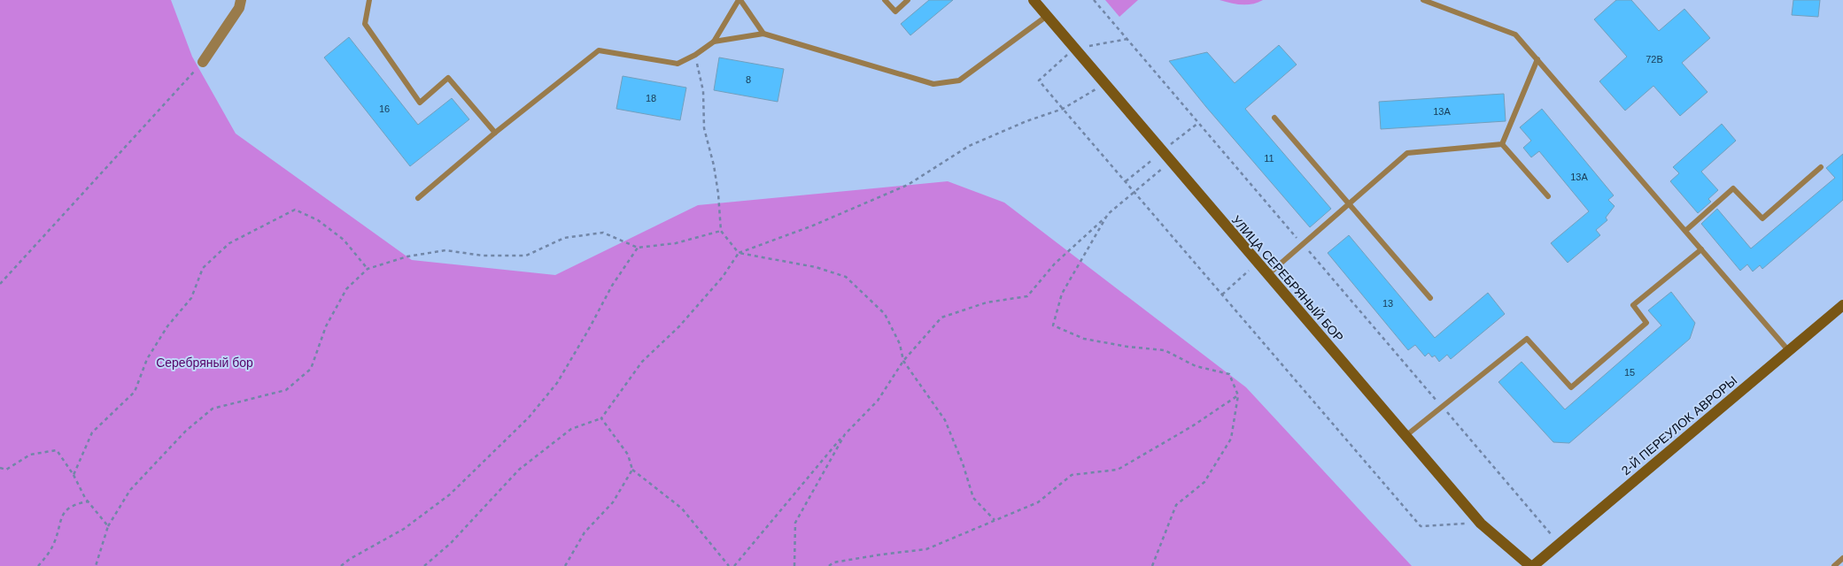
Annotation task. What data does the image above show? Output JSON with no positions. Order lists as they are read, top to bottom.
{
  "streets": {
    "street": ["УЛИЦА СЕРЕБРЯНЫЙ БОР", "2-Й ПЕРЕУЛОК АВРОРЫ"]
  },
  "crossings": [
    ["УЛИЦА СЕРЕБРЯНЫЙ БОР", "2-Й ПЕРЕУЛОК АВРОРЫ"]
  ],
  "parks": ["Серебряный бор"],
  "house_numbers": [
    "72В",
    "8",
    "18",
    "16",
    "13А",
    "11",
    "13А",
    "13",
    "15"
  ]
}
